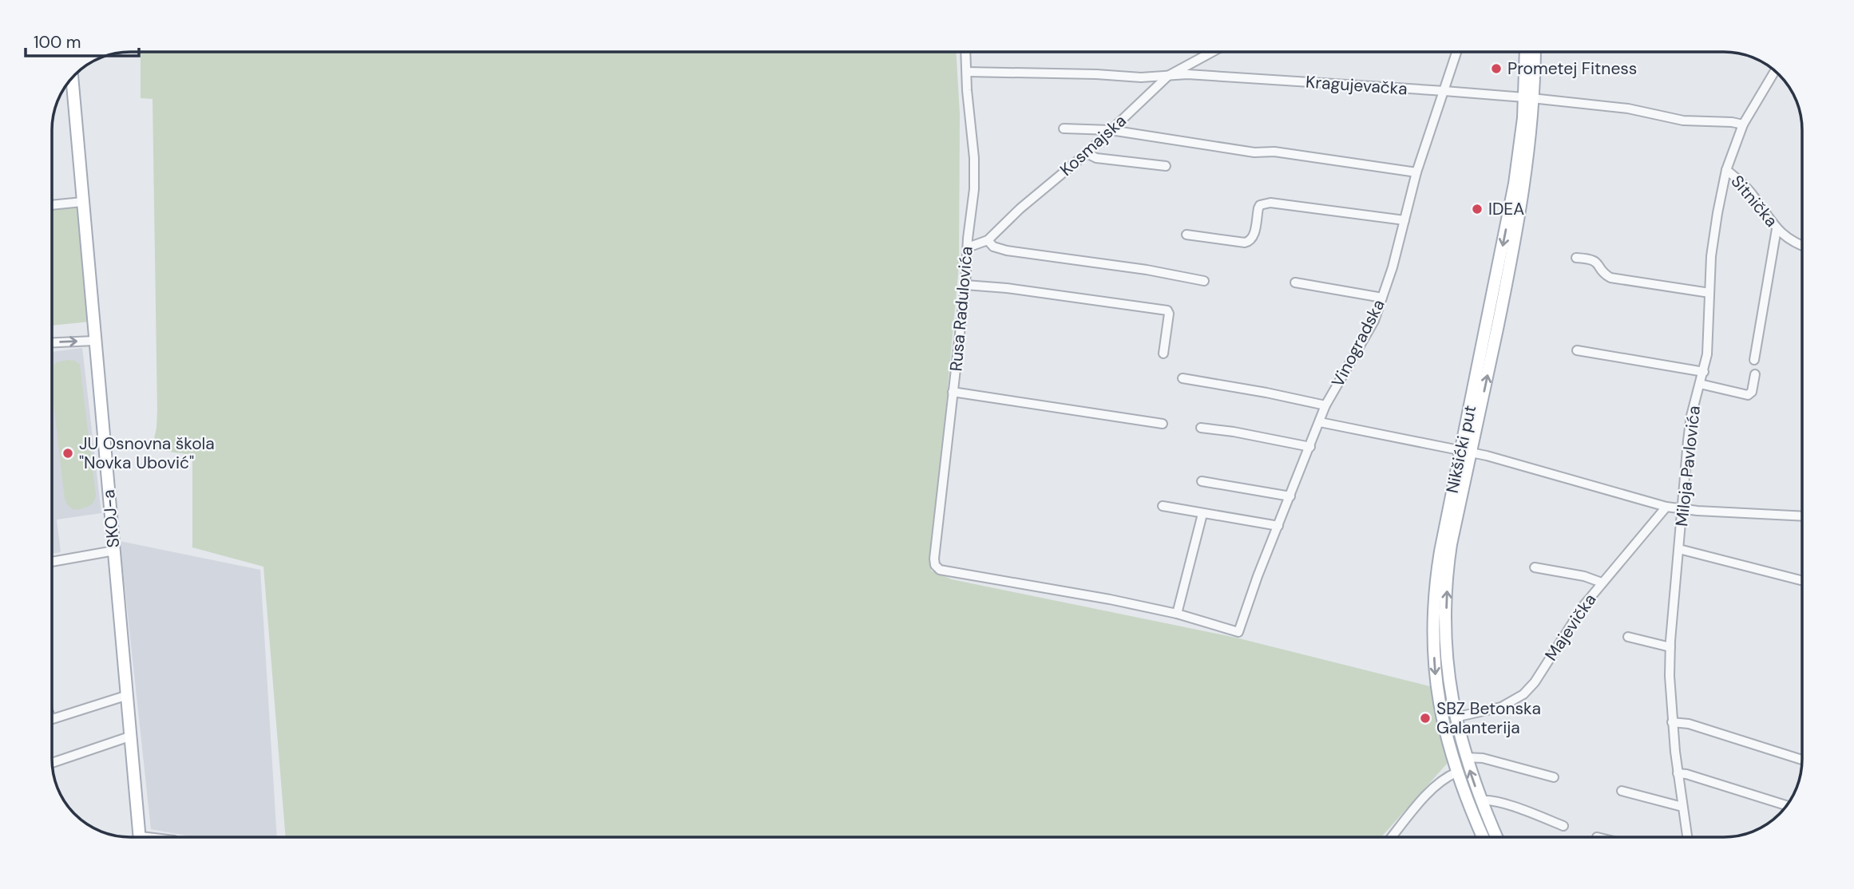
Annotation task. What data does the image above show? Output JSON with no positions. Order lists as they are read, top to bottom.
{
  "streets": {
    "main road": ["Nikšićki put", "SKOJ-a"],
    "street": [
      "Kragujevačka",
      "Kosmajska",
      "Sitnička",
      "Rusa Radulovića",
      "Vinogradska",
      "Miloja Pavlovića",
      "Majevička"
    ]
  },
  "crossings": [
    ["Kragujevačka", "Kosmajska"],
    ["Kragujevačka", "Rusa Radulovića"],
    ["Kragujevačka", "Vinogradska"],
    ["Kragujevačka", "Nikšićki put"],
    ["Kragujevačka", "Miloja Pavlovića"],
    ["Kosmajska", "Rusa Radulovića"],
    ["Sitnička", "Miloja Pavlovića"],
    ["Rusa Radulovića", "Vinogradska"]
  ],
  "places": [
    "Prometej Fitness",
    "IDEA",
    "JU Osnovna škola \"Novka Ubović\"",
    "SBZ Betonska Galanterija"
  ],
  "scale_bar": "100 m"
}
